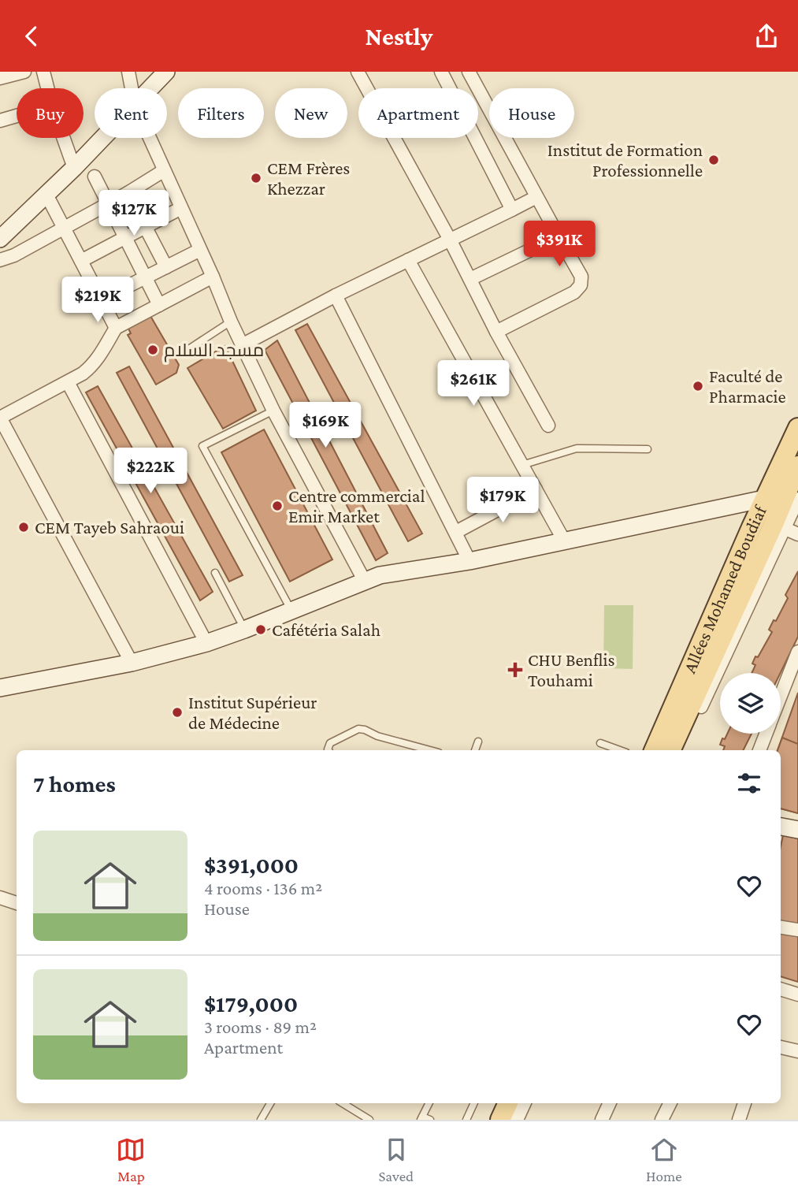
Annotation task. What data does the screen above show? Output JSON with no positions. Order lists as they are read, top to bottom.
{
  "streets": {
    "main road": ["Allées Mohamed Boudiaf"]
  },
  "places": {
    "other": [
      "Institut de Formation Professionnelle",
      "CEM Frères Khezzar",
      "مسجد السلام",
      "Faculté de Pharmacie",
      "Centre commercial Emir Market",
      "CEM Tayeb Sahraoui",
      "Cafétéria Salah",
      "Institut Supérieur de Médecine"
    ],
    "health": ["CHU Benflis Touhami"]
  },
  "page": {
    "header": "Nestly",
    "chip": [
      "Buy",
      "Rent",
      "Filters",
      "New",
      "Apartment",
      "House"
    ],
    "price": [
      "$127K",
      "$391K",
      "$219K",
      "$261K",
      "$169K",
      "$222K",
      "$179K"
    ],
    "heading": "7 homes",
    "list": [
      {
        "name": "$391,000",
        "note": "4 rooms · 136 m² · House"
      },
      {
        "name": "$179,000",
        "note": "3 rooms · 89 m² · Apartment"
      }
    ],
    "tabs": ["Map", "Saved", "Home"]
  }
}
